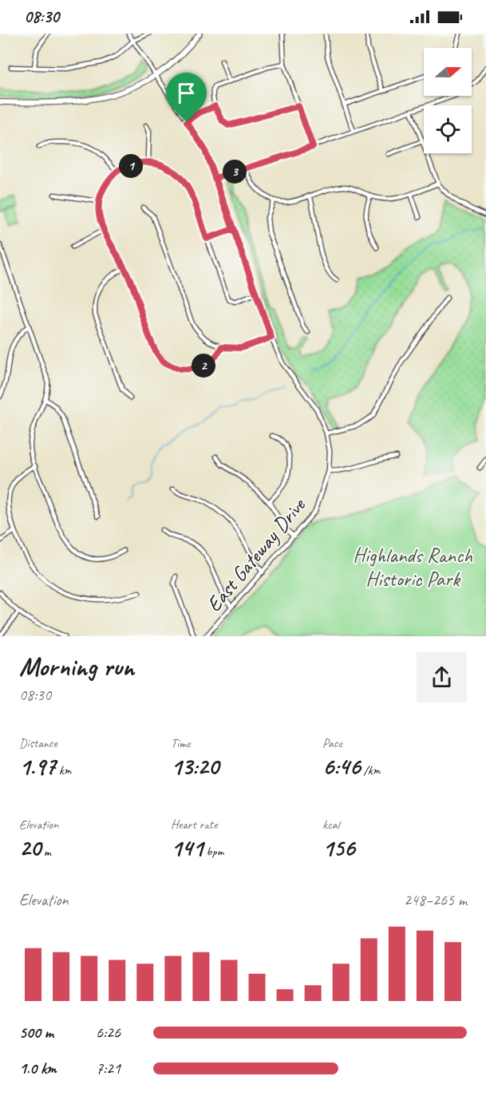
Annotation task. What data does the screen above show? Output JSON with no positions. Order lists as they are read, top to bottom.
{
  "streets": {
    "street": ["East Gateway Drive"]
  },
  "parks": ["Highlands Ranch Historic Park"],
  "north": "right",
  "page": {
    "status": "08:30",
    "pins": ["1", "3", "2"],
    "heading": ["Morning run", "08:30"],
    "stats": [
      ["Distance", "1.97 km"],
      ["Time", "13:20"],
      ["Pace", "6:46 /km"],
      ["Elevation", "20 m"],
      ["Heart rate", "141 bpm"],
      ["kcal", "156"]
    ],
    "chart": ["Elevation", "248–265 m"],
    "list": [
      {
        "name": "500 m",
        "note": "6:26"
      },
      {
        "name": "1.0 km",
        "note": "7:21"
      }
    ]
  }
}
